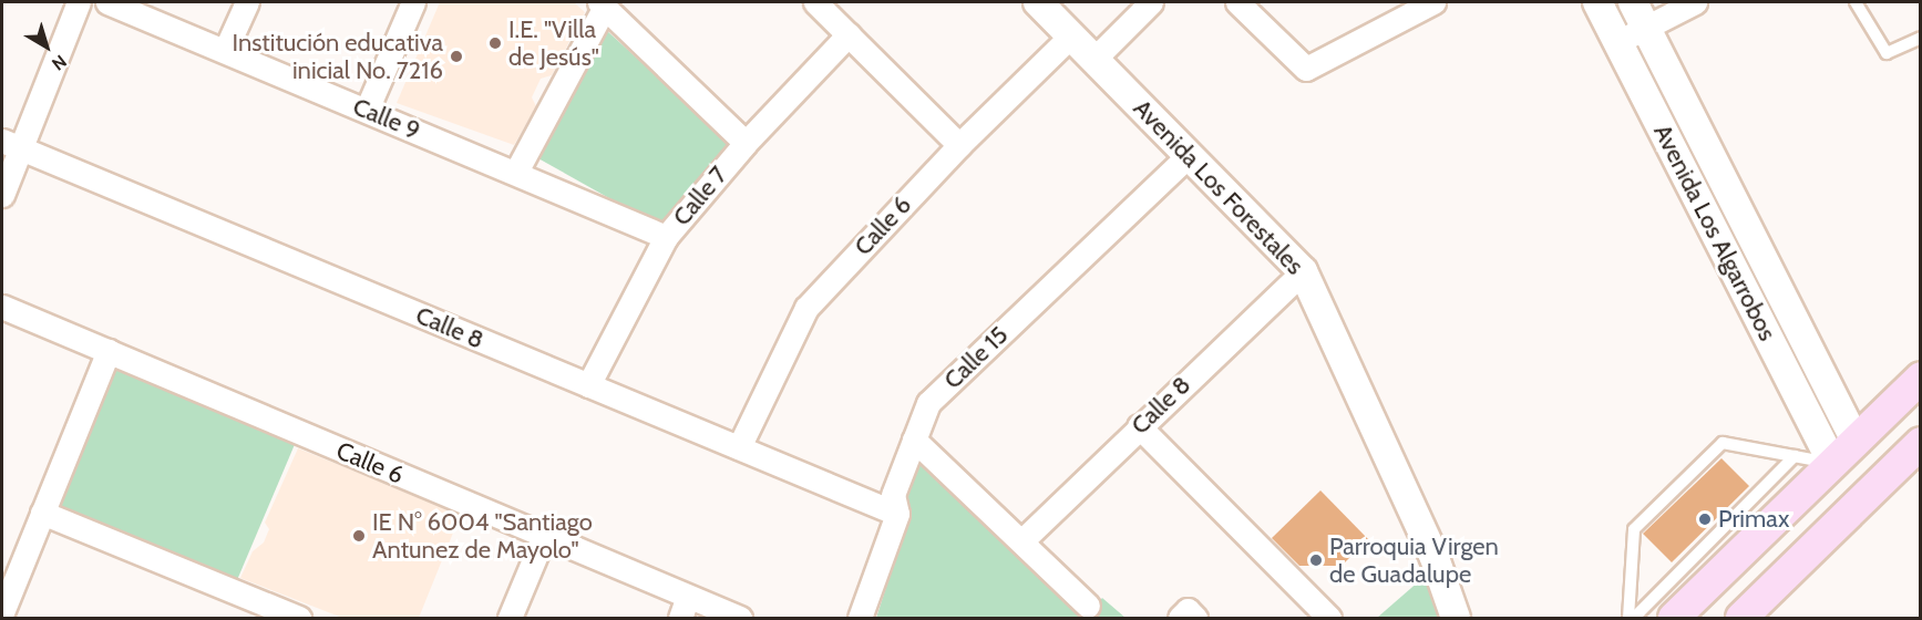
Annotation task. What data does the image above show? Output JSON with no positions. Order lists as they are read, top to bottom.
{
  "streets": {
    "street": [
      "Calle 9",
      "Avenida Los Forestales",
      "Calle 7",
      "Calle 6",
      "Avenida Los Algarrobos",
      "Calle 8",
      "Calle 15"
    ]
  },
  "crossings": [
    ["Calle 9", "Calle 7"],
    ["Avenida Los Forestales", "Calle 6"],
    ["Avenida Los Forestales", "Calle 8"],
    ["Avenida Los Forestales", "Calle 15"],
    ["Calle 7", "Calle 8"],
    ["Calle 6", "Calle 8"],
    ["Calle 8", "Calle 15"]
  ],
  "places": [
    "I.E. \"Villa de Jesús\"",
    "Institución educativa inicial No. 7216",
    "Primax",
    "IE N° 6004 \"Santiago Antunez de Mayolo\"",
    "Parroquia Virgen de Guadalupe"
  ],
  "north": "bottom right"
}
